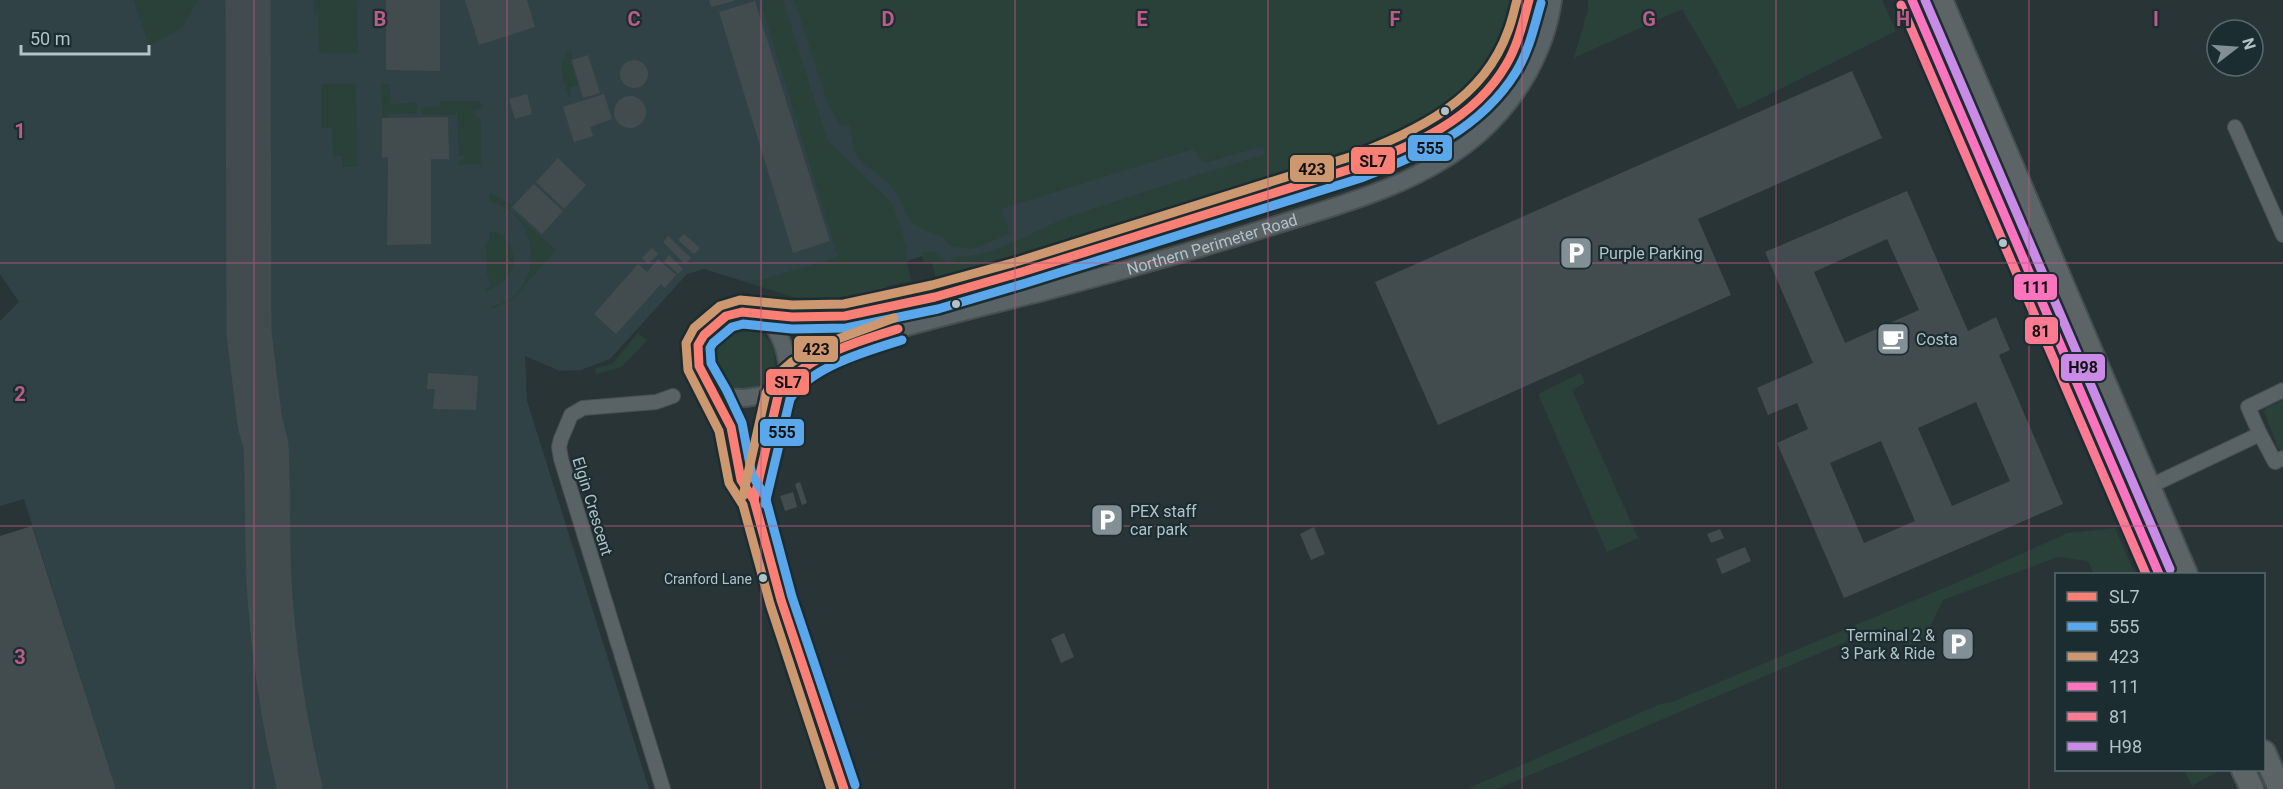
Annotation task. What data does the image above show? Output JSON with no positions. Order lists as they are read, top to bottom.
{
  "streets": {
    "street": ["Northern Perimeter Road", "Elgin Crescent"]
  },
  "places": {
    "parking": ["Purple Parking", "PEX staff car park", "Terminal 2 & 3 Park & Ride"],
    "cafe": ["Costa"],
    "other": ["Cranford Lane"]
  },
  "lines": [
    "transit line SL7",
    "transit line 423",
    "transit line 111",
    "transit line H98",
    "transit line 555",
    "transit line 81"
  ],
  "legend": [
    "SL7",
    "555",
    "423",
    "111",
    "81",
    "H98"
  ],
  "scale_bar": "50 m",
  "north": "right",
  "grid": {
    "columns": [
      "B",
      "C",
      "D",
      "E",
      "F",
      "G",
      "H",
      "I"
    ],
    "rows": ["1", "2", "3"]
  }
}
